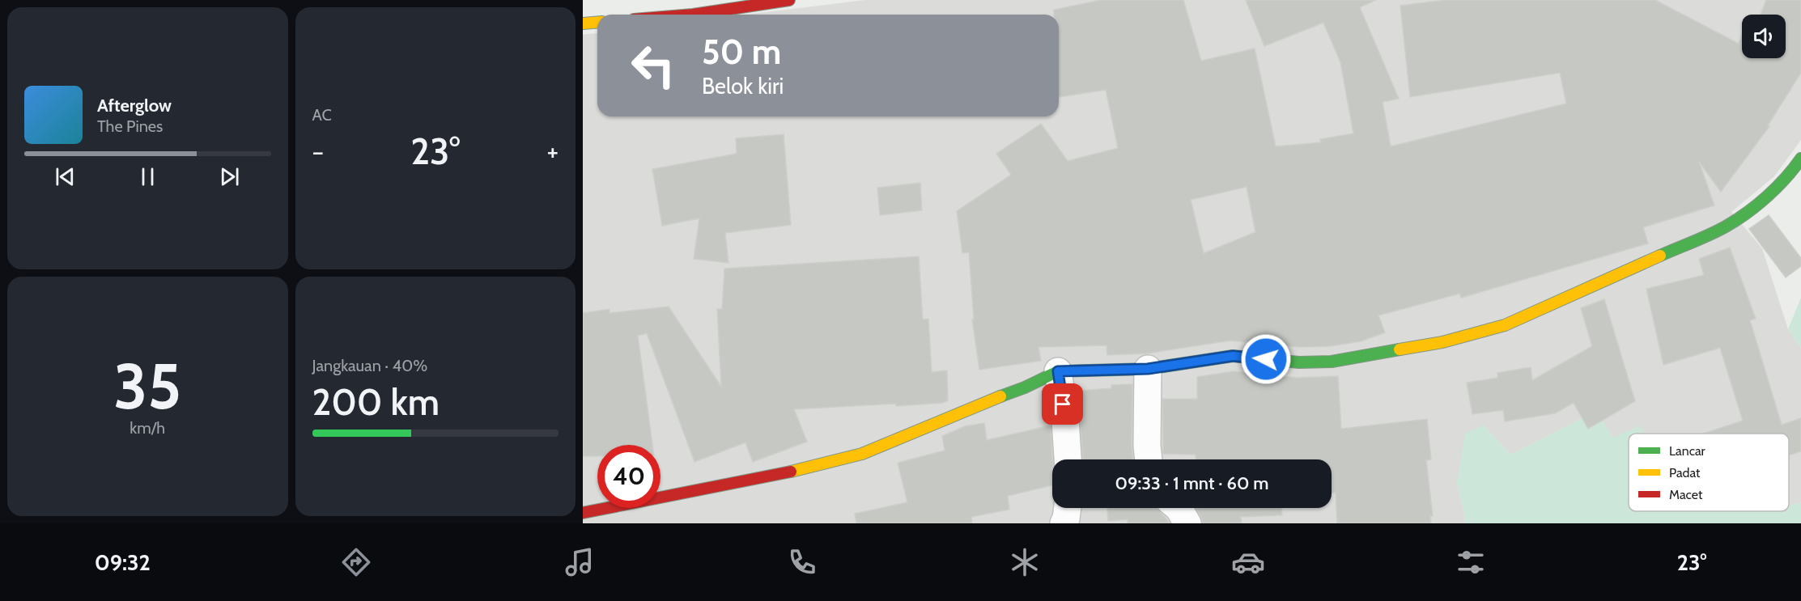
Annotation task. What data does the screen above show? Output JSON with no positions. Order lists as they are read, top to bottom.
{
  "legend": ["Lancar", "Padat", "Macet"],
  "page": {
    "tile": [
      "AC",
      ["35", "km/h"],
      ["Jangkauan · 40%", "200 km"]
    ],
    "turn": ["50 m", "Belok kiri"],
    "song": ["Afterglow", "The Pines"],
    "heat": ["−", "23°", "+"],
    "limit": "40",
    "trip": "09:33 · 1 mnt · 60 m",
    "tabs": ["09:32", "23°"]
  }
}
